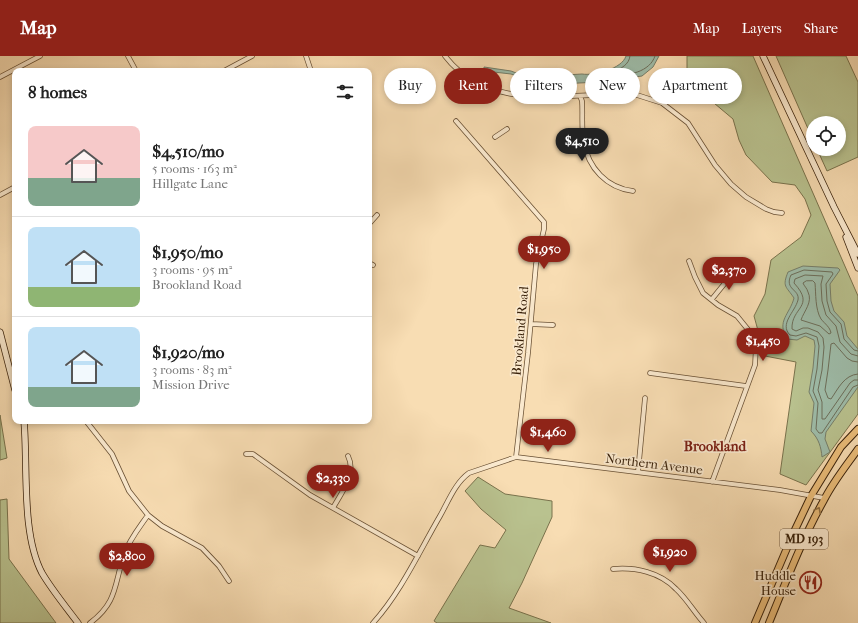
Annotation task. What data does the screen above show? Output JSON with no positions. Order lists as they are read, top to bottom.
{
  "streets": {
    "main road": ["MD 193"],
    "street": ["Brookland Road", "Northern Avenue"]
  },
  "crossings": [
    ["Brookland Road", "Northern Avenue"],
    ["Northern Avenue", "MD 193"]
  ],
  "districts": ["Brookland"],
  "places": {
    "restaurant": ["Huddle House"]
  },
  "page": {
    "header": "Map",
    "nav": ["Map", "Layers", "Share"],
    "chip": [
      "Buy",
      "Rent",
      "Filters",
      "New",
      "Apartment"
    ],
    "heading": "8 homes",
    "list": [
      {
        "name": "$4,510/mo",
        "note": "5 rooms · 163 m² · Hillgate Lane"
      },
      {
        "name": "$1,950/mo",
        "note": "3 rooms · 95 m² · Brookland Road"
      },
      {
        "name": "$1,920/mo",
        "note": "3 rooms · 83 m² · Mission Drive"
      }
    ],
    "price": [
      "$4,510",
      "$1,950",
      "$2,370",
      "$1,450",
      "$1,460",
      "$2,330",
      "$1,920",
      "$2,800"
    ]
  }
}
